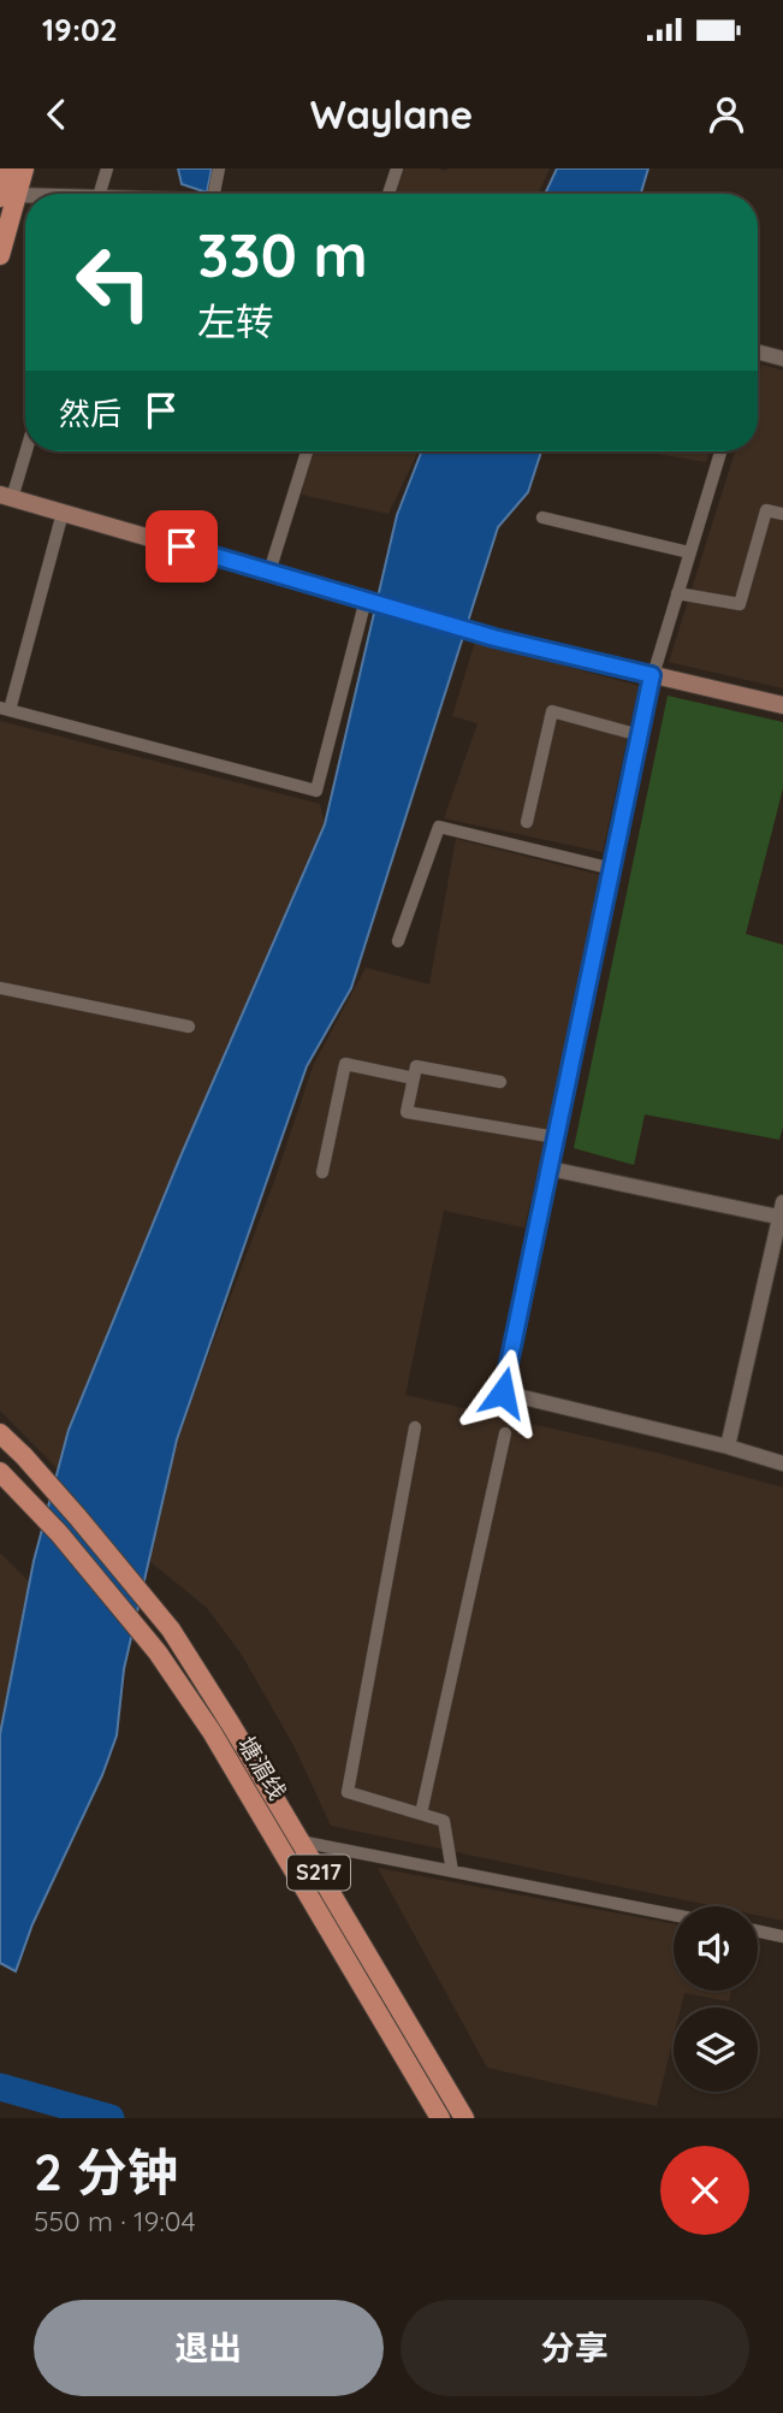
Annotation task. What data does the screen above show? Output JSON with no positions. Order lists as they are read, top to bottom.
{
  "streets": {
    "main road": ["塘湄线", "S217"]
  },
  "page": {
    "status": "19:02",
    "header": "Waylane",
    "turn": ["330 m", "左转"],
    "then": "然后",
    "heading": ["2 分钟", "550 m · 19:04"],
    "buttons": ["退出", "分享"]
  }
}
